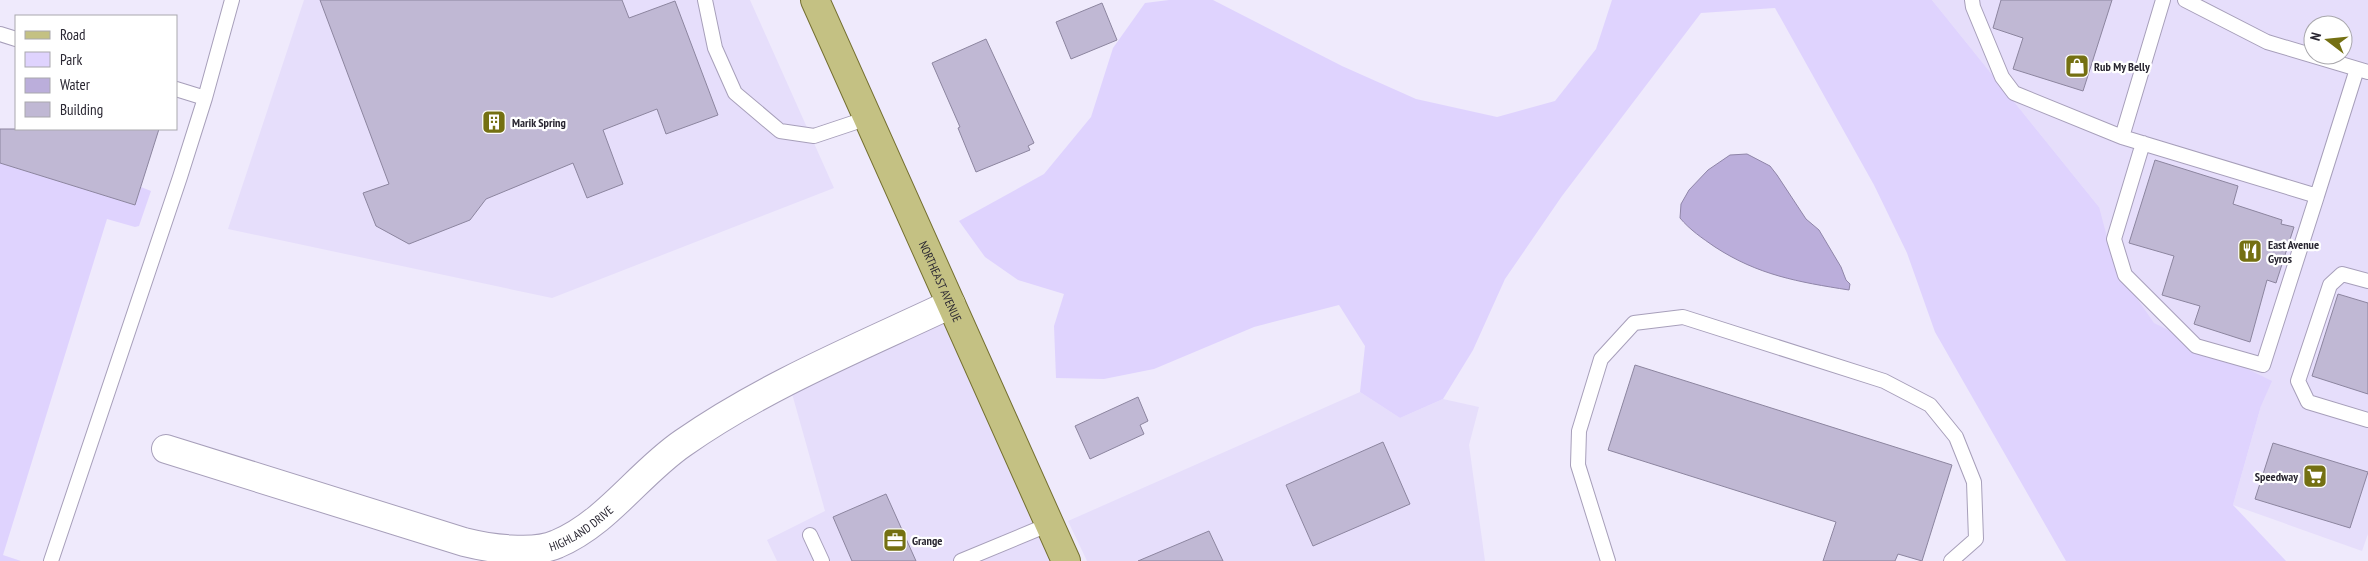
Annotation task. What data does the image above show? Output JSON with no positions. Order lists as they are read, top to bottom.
{
  "streets": {
    "main road": ["NORTHEAST AVENUE"],
    "street": ["HIGHLAND DRIVE"]
  },
  "crossings": [
    ["NORTHEAST AVENUE", "HIGHLAND DRIVE"]
  ],
  "places": {
    "shop": ["Rub My Belly"],
    "building": ["Marik Spring"],
    "restaurant": ["East Avenue Gyros"],
    "supermarket": ["Speedway"],
    "office": ["Grange"]
  },
  "legend": [
    "Road",
    "Park",
    "Water",
    "Building"
  ],
  "north": "left"
}
